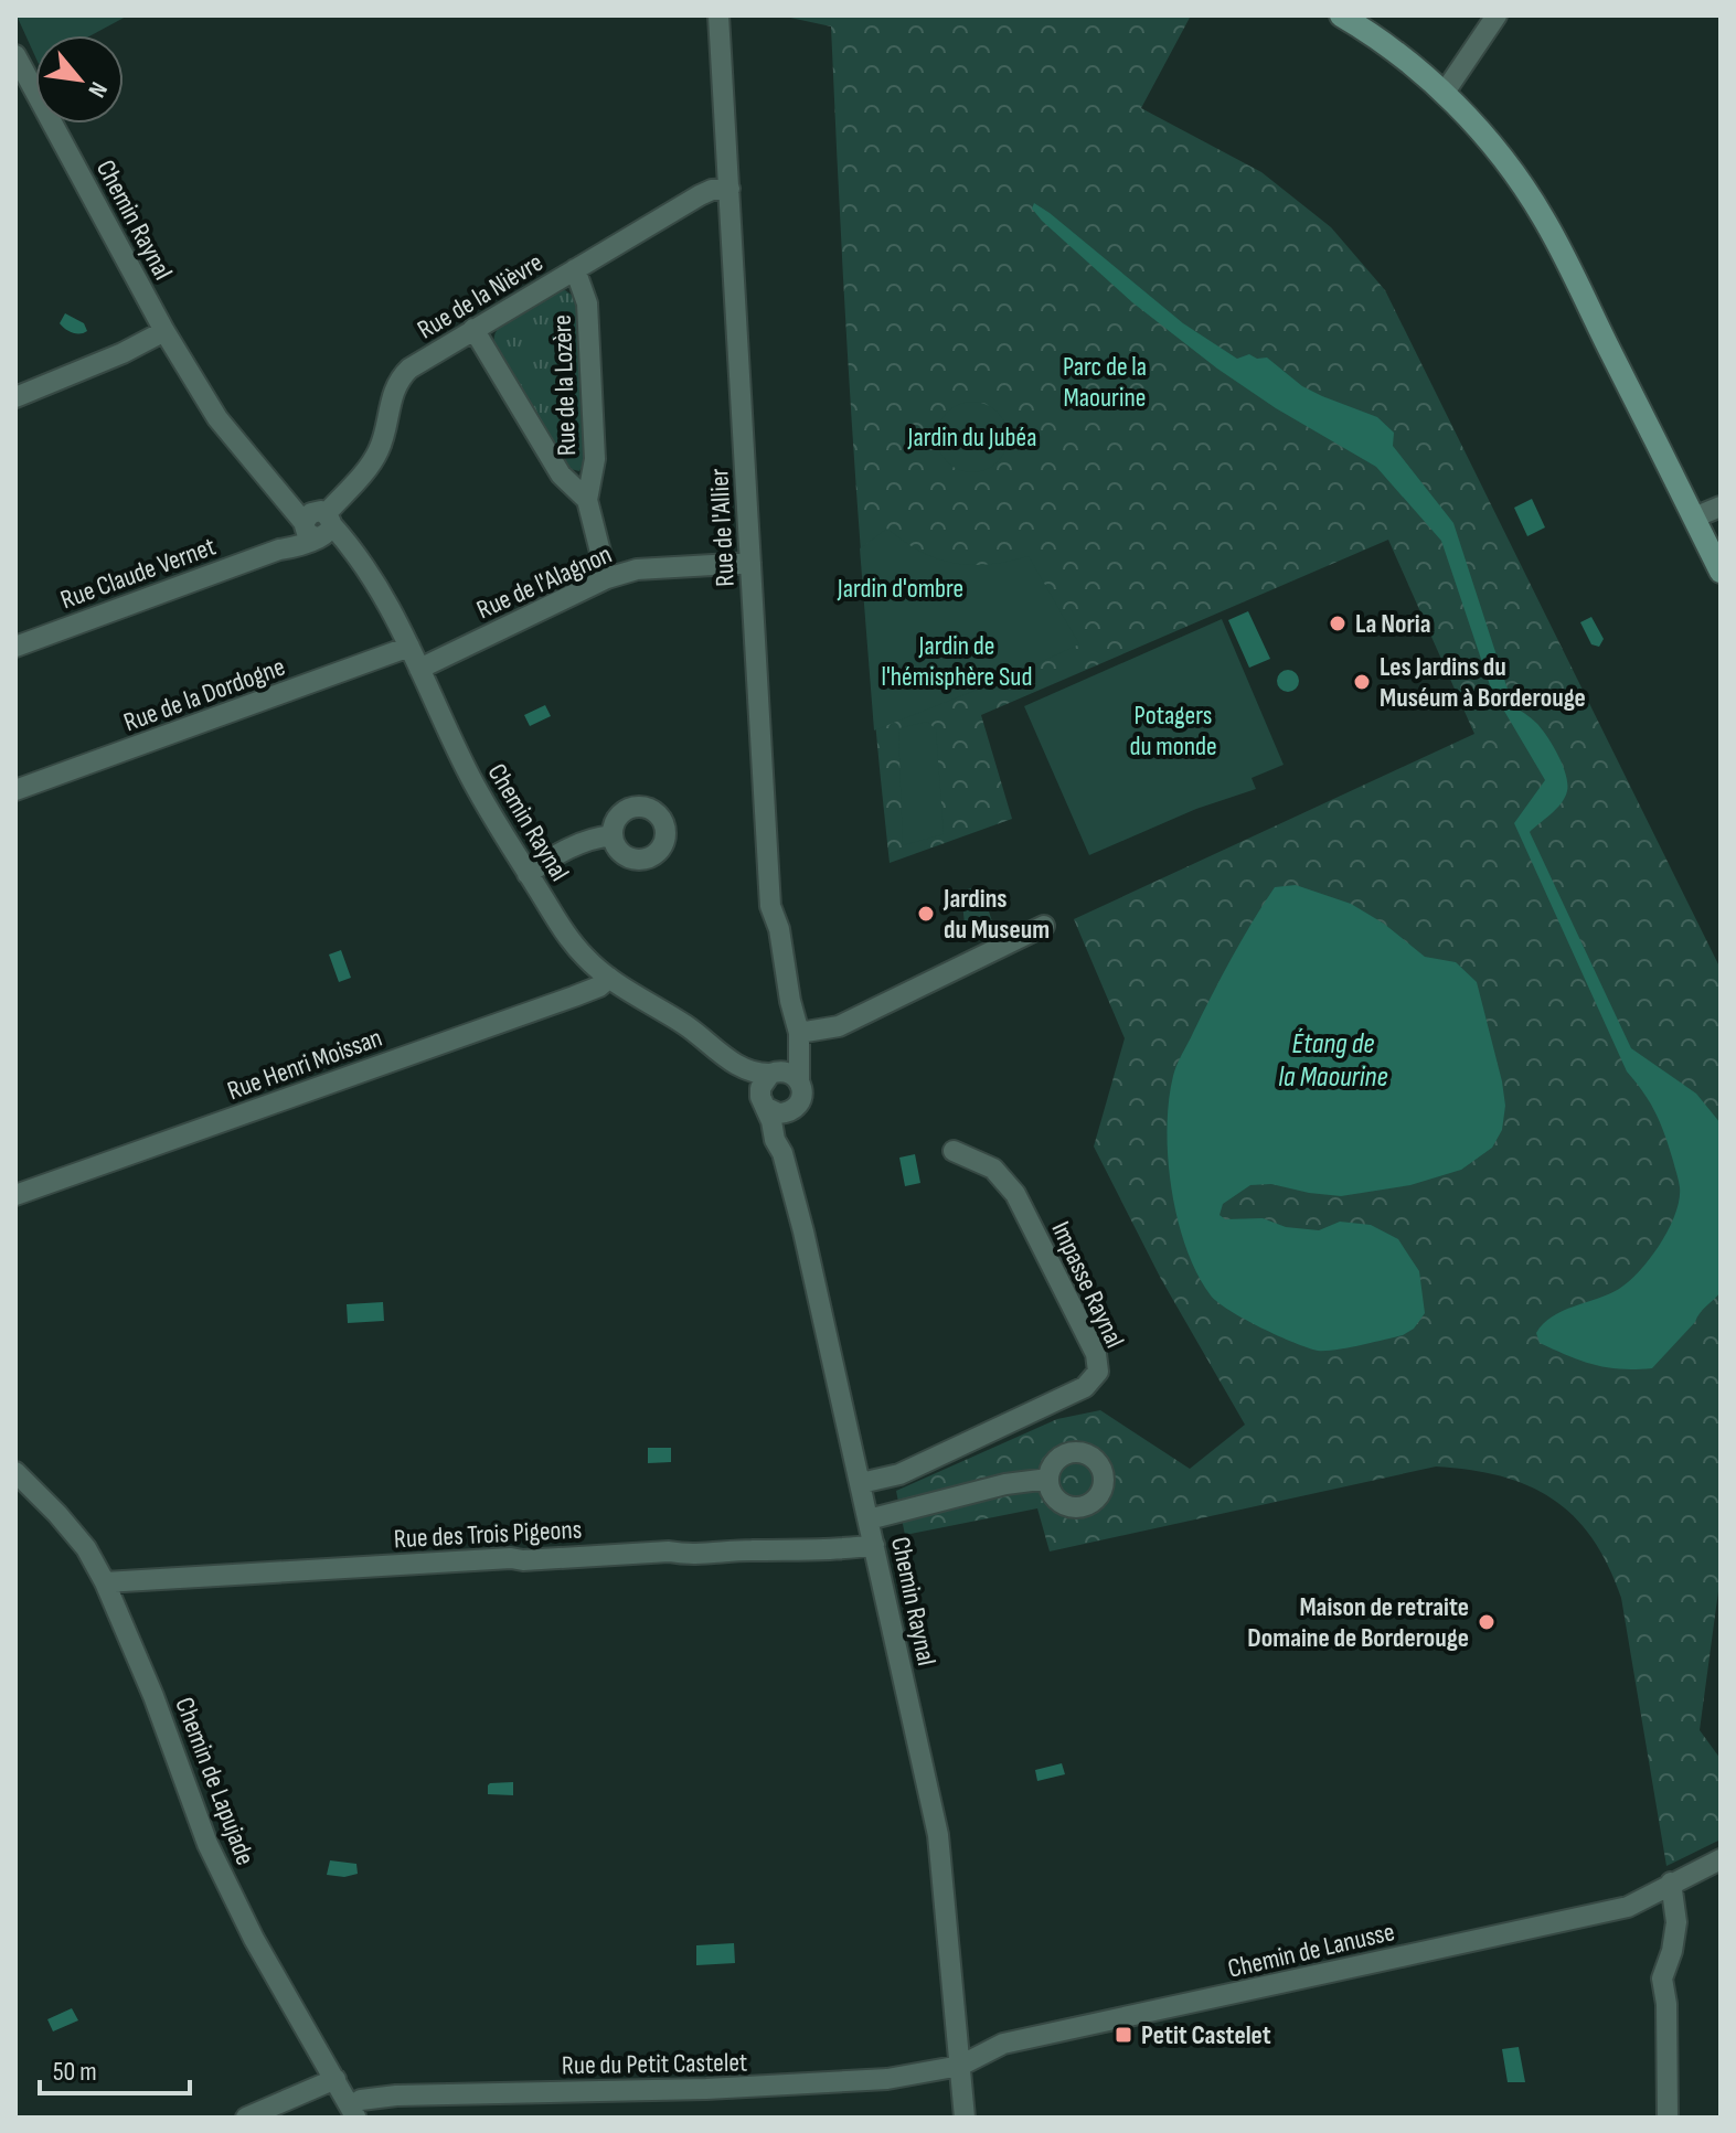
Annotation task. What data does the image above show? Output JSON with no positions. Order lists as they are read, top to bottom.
{
  "streets": {
    "street": [
      "Chemin Raynal",
      "Rue de la Nièvre",
      "Rue de la Lozère",
      "Rue de l'Allier",
      "Rue Claude Vernet",
      "Rue de l'Alagnon",
      "Rue de la Dordogne",
      "Rue Henri Moissan",
      "Impasse Raynal",
      "Rue des Trois Pigeons",
      "Chemin de Lapujade",
      "Chemin de Lanusse",
      "Rue du Petit Castelet"
    ]
  },
  "crossings": [
    ["Chemin Raynal", "Rue de la Nièvre"],
    ["Chemin Raynal", "Rue de l'Allier"],
    ["Chemin Raynal", "Rue Claude Vernet"],
    ["Chemin Raynal", "Rue de l'Alagnon"],
    ["Chemin Raynal", "Rue de la Dordogne"],
    ["Chemin Raynal", "Rue Henri Moissan"],
    ["Chemin Raynal", "Impasse Raynal"],
    ["Chemin Raynal", "Rue des Trois Pigeons"],
    ["Chemin Raynal", "Chemin de Lanusse"],
    ["Chemin Raynal", "Rue du Petit Castelet"],
    ["Rue de la Nièvre", "Rue de la Lozère"],
    ["Rue de la Nièvre", "Rue de l'Allier"],
    ["Rue de la Nièvre", "Rue Claude Vernet"],
    ["Rue de la Lozère", "Rue de l'Alagnon"],
    ["Rue de l'Allier", "Rue de l'Alagnon"],
    ["Rue des Trois Pigeons", "Chemin de Lapujade"],
    ["Chemin de Lapujade", "Rue du Petit Castelet"],
    ["Chemin de Lanusse", "Rue du Petit Castelet"]
  ],
  "water": ["Étang de la Maourine"],
  "parks": [
    "Parc de la Maourine",
    "Jardin du Jubéa",
    "Jardin d'ombre",
    "Jardin de l'hémisphère Sud",
    "Potagers du monde"
  ],
  "places": {
    "other": [
      "La Noria",
      "Les Jardins du Muséum à Borderouge",
      "Jardins du Museum",
      "Maison de retraite Domaine de Borderouge"
    ],
    "transit": ["Petit Castelet"]
  },
  "scale_bar": "50 m",
  "north": "bottom right"
}
